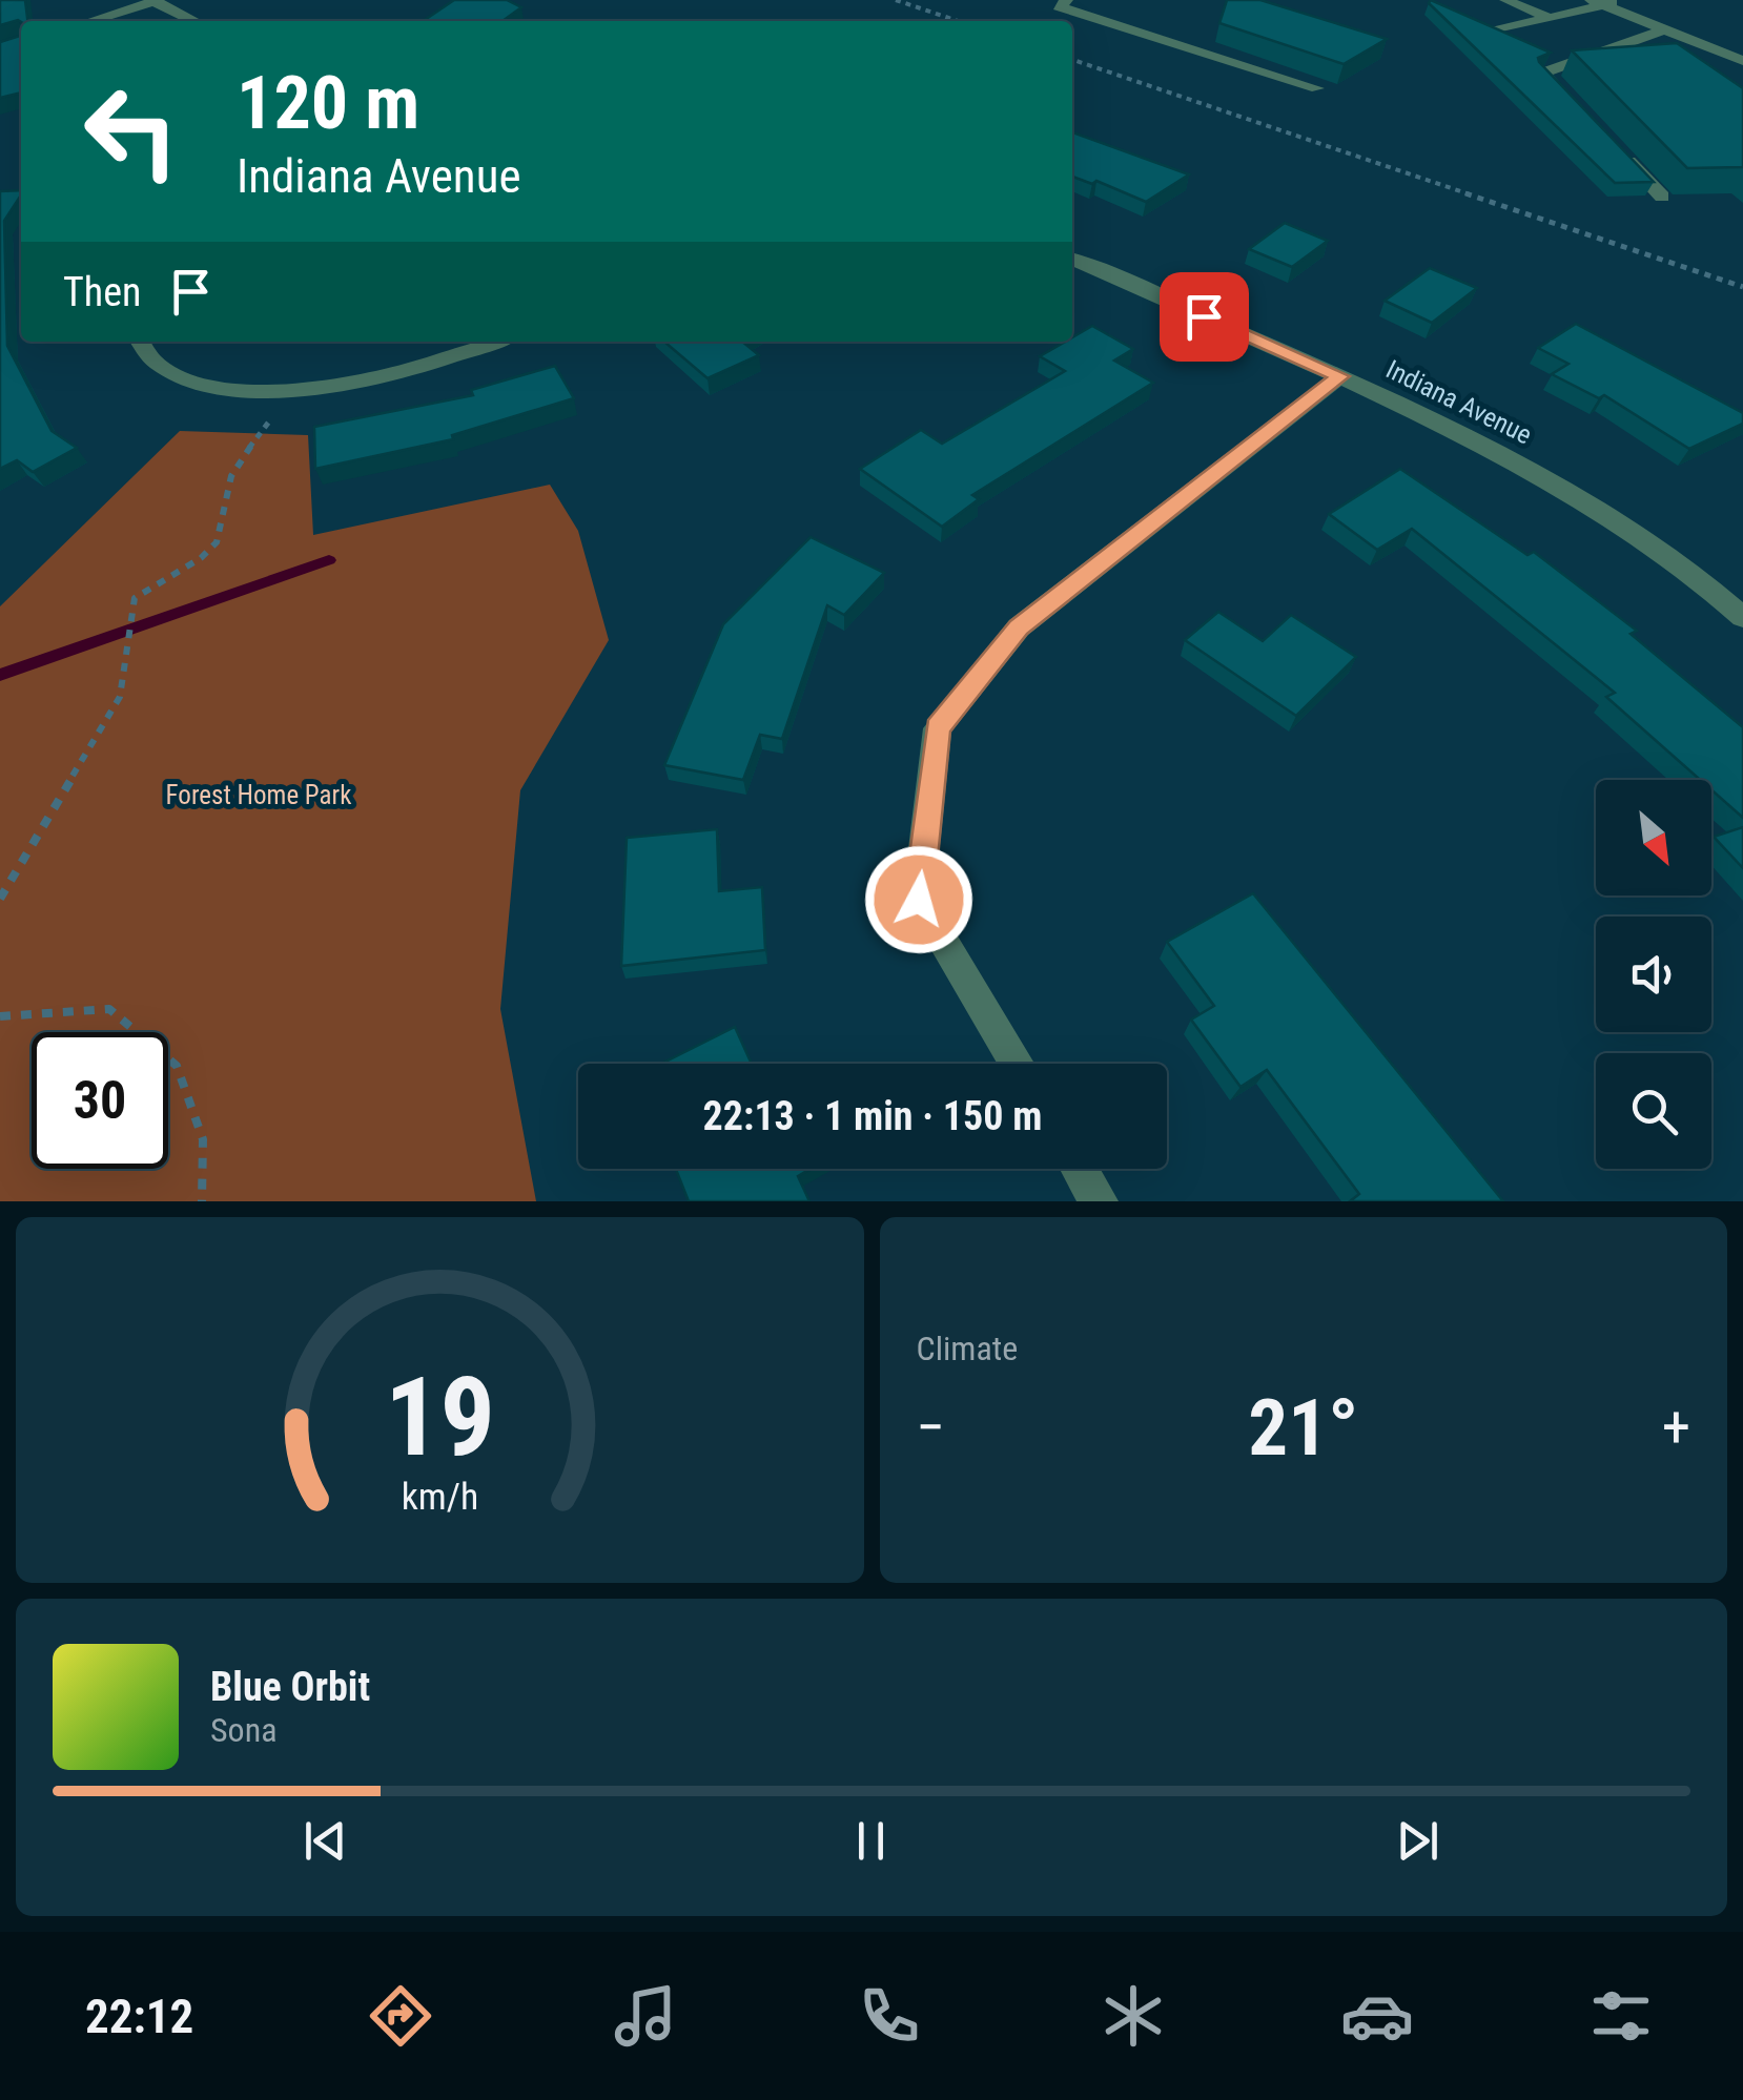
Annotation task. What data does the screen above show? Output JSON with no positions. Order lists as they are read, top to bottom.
{
  "streets": {
    "street": ["Indiana Avenue"]
  },
  "parks": ["Forest Home Park"],
  "north": "bottom right",
  "page": {
    "turn": ["120 m", "Indiana Avenue"],
    "then": "Then",
    "limit": "30",
    "trip": "22:13 · 1 min · 150 m",
    "tile": "Climate",
    "heat": ["−", "21°", "+"],
    "song": ["Blue Orbit", "Sona"],
    "tabs": "22:12",
    "gauge": ["19", "km/h"]
  }
}
